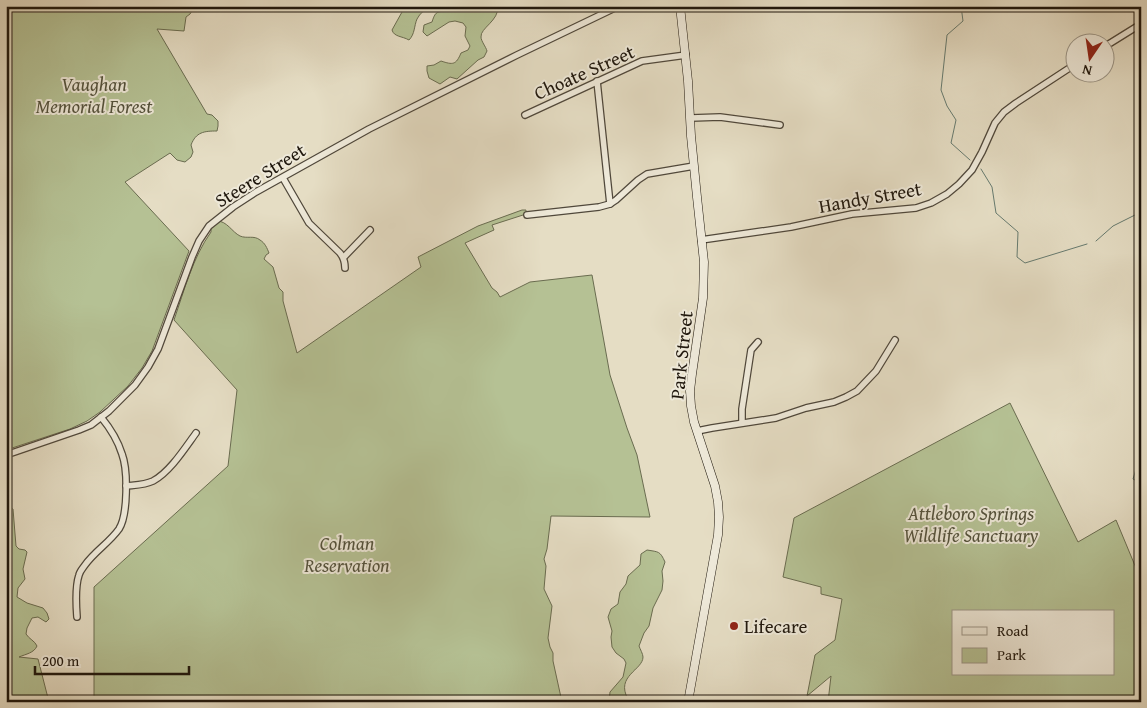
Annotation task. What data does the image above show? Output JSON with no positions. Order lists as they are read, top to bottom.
{
  "streets": {
    "main road": ["Park Street"],
    "street": ["Choate Street", "Steere Street", "Handy Street"]
  },
  "crossings": [
    ["Choate Street", "Park Street"],
    ["Handy Street", "Park Street"]
  ],
  "parks": ["Vaughan Memorial Forest", "Attleboro Springs Wildlife Sanctuary", "Colman Reservation"],
  "places": ["Lifecare"],
  "legend": ["Road", "Park"],
  "scale_bar": "200 m",
  "north": "bottom"
}
